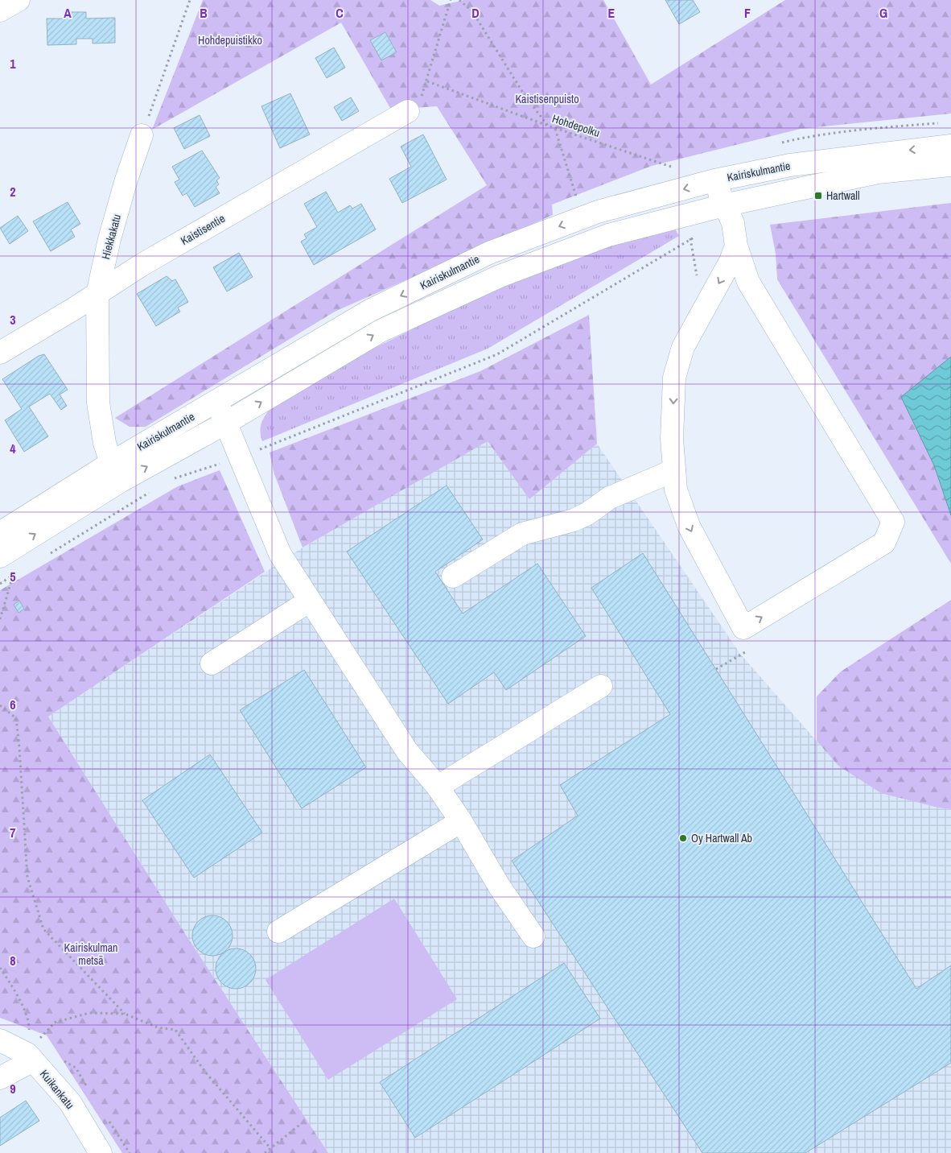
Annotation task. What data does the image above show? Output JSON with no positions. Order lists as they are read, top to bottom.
{
  "streets": {
    "street": [
      "Kairiskulmantie",
      "Kaistisentie",
      "Hiekkakatu",
      "Kuikankatu"
    ],
    "path": ["Hohdepolku"]
  },
  "crossings": [
    ["Hohdepolku", "Kairiskulmantie"],
    ["Kairiskulmantie", "Hiekkakatu"],
    ["Kaistisentie", "Hiekkakatu"]
  ],
  "parks": ["Hohdepuistikko", "Kaistisenpuisto", "Kairiskulman metsä"],
  "places": {
    "transit": ["Hartwall"],
    "other": ["Oy Hartwall Ab"]
  },
  "grid": {
    "columns": [
      "A",
      "B",
      "C",
      "D",
      "E",
      "F",
      "G"
    ],
    "rows": [
      "1",
      "2",
      "3",
      "4",
      "5",
      "6",
      "7",
      "8",
      "9"
    ]
  }
}
